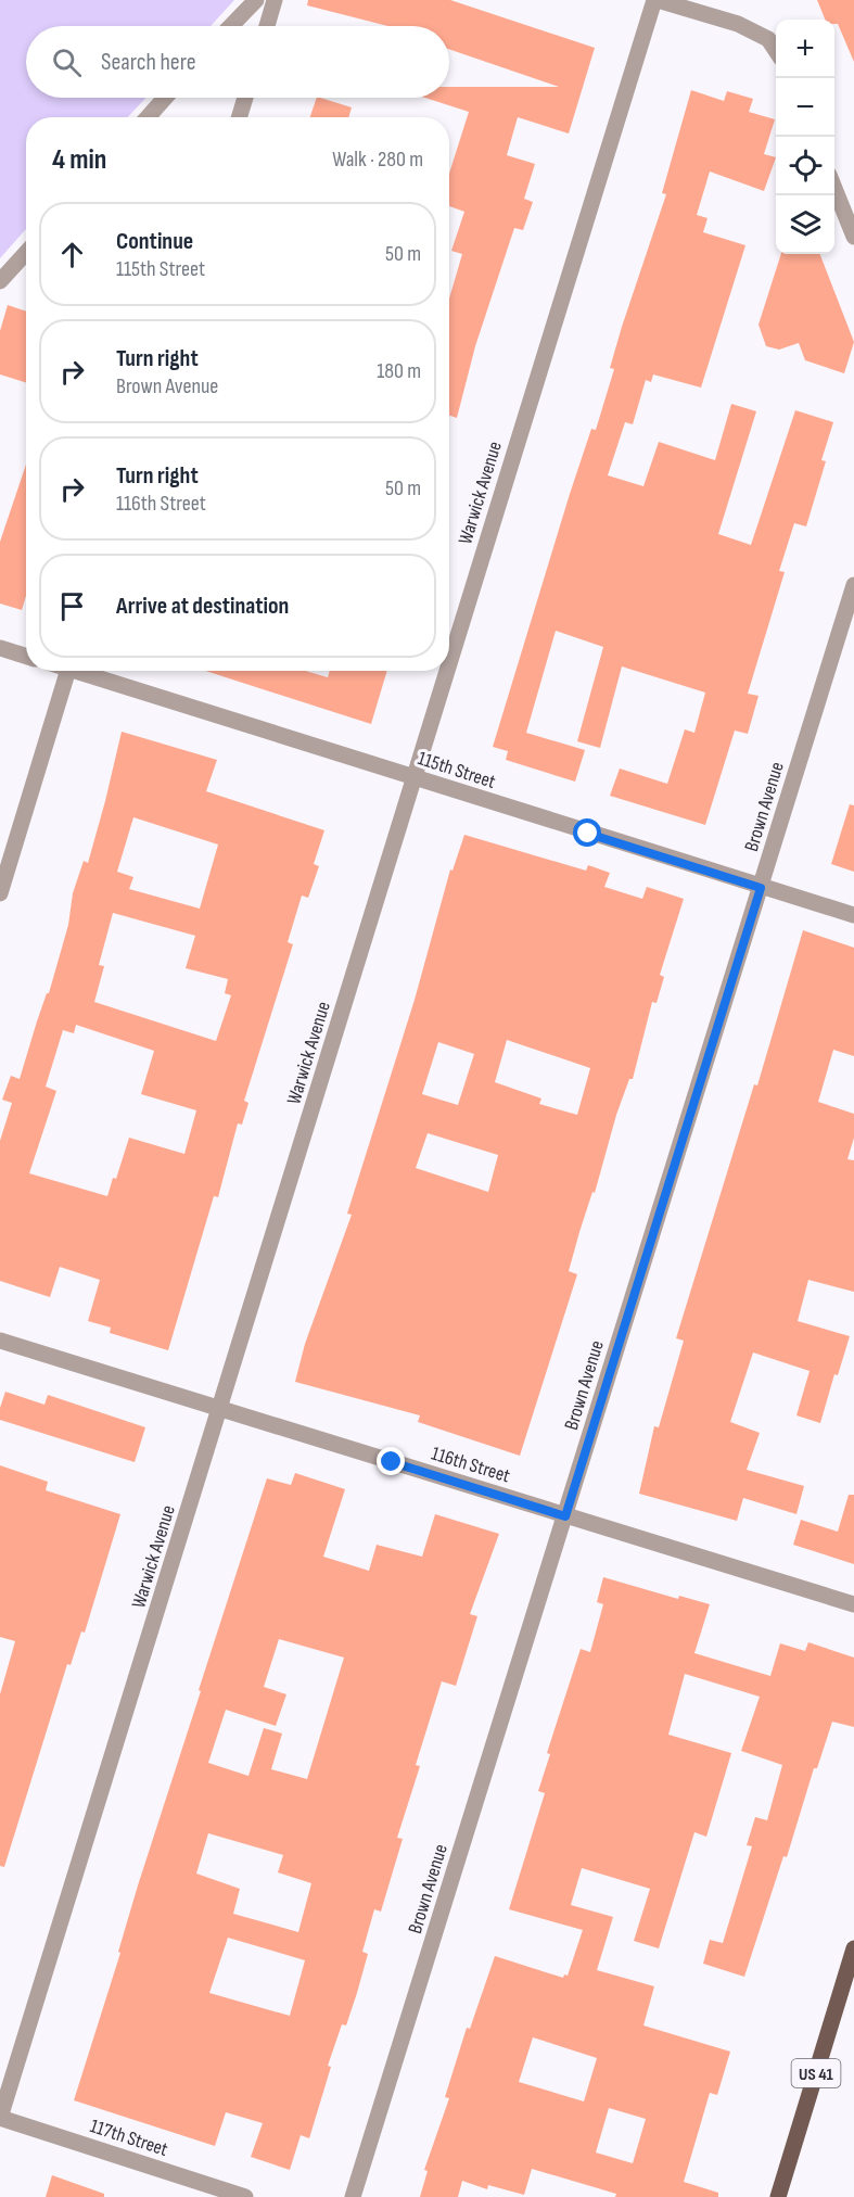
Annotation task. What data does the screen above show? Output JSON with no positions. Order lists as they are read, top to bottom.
{
  "streets": {
    "main road": ["US 41"],
    "street": [
      "Warwick Avenue",
      "115th Street",
      "Brown Avenue",
      "116th Street",
      "117th Street"
    ]
  },
  "crossings": [
    ["Warwick Avenue", "115th Street"],
    ["Warwick Avenue", "116th Street"],
    ["Warwick Avenue", "117th Street"],
    ["115th Street", "Brown Avenue"],
    ["Brown Avenue", "116th Street"]
  ],
  "page": {
    "map_buttons": ["+", "−"],
    "search": "Search here",
    "heading": ["4 min", "Walk · 280 m"],
    "list": [
      ["Continue", "115th Street", "50 m"],
      ["Turn right", "Brown Avenue", "180 m"],
      ["Turn right", "116th Street", "50 m"],
      "Arrive at destination"
    ]
  }
}
